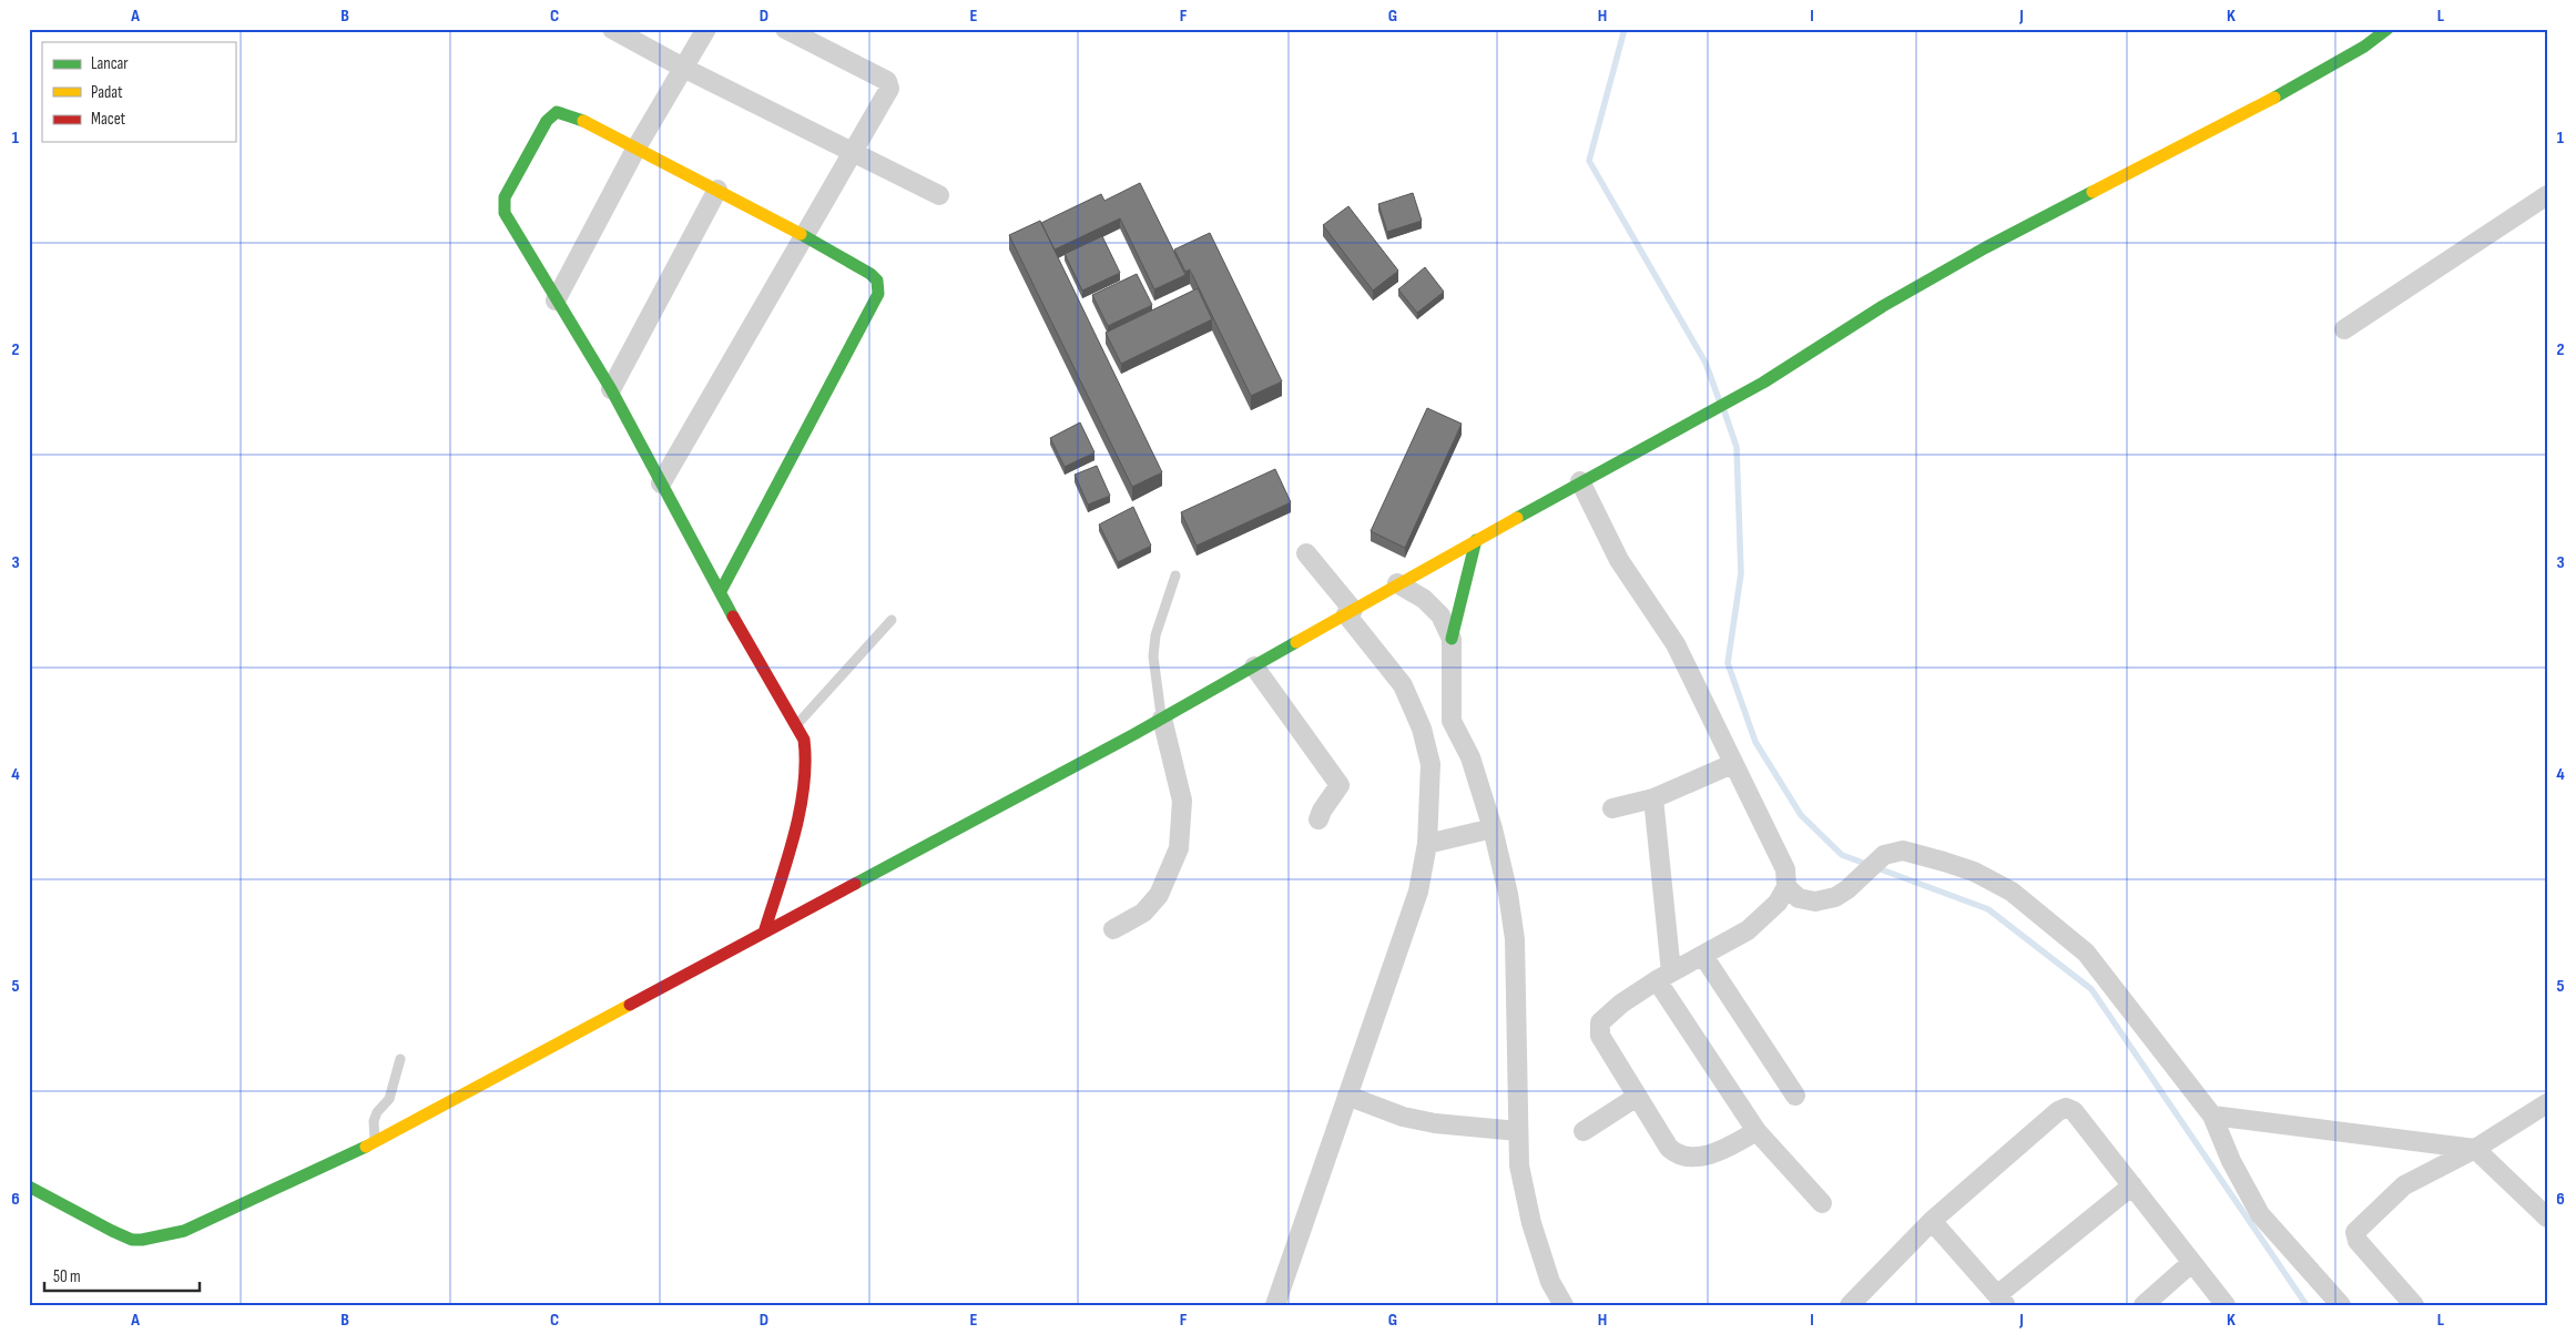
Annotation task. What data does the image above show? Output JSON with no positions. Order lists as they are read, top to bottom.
{
  "legend": ["Lancar", "Padat", "Macet"],
  "scale_bar": "50 m",
  "grid": {
    "columns": [
      "A",
      "B",
      "C",
      "D",
      "E",
      "F",
      "G",
      "H",
      "I",
      "J",
      "K",
      "L"
    ],
    "rows": [
      "1",
      "2",
      "3",
      "4",
      "5",
      "6"
    ]
  }
}
